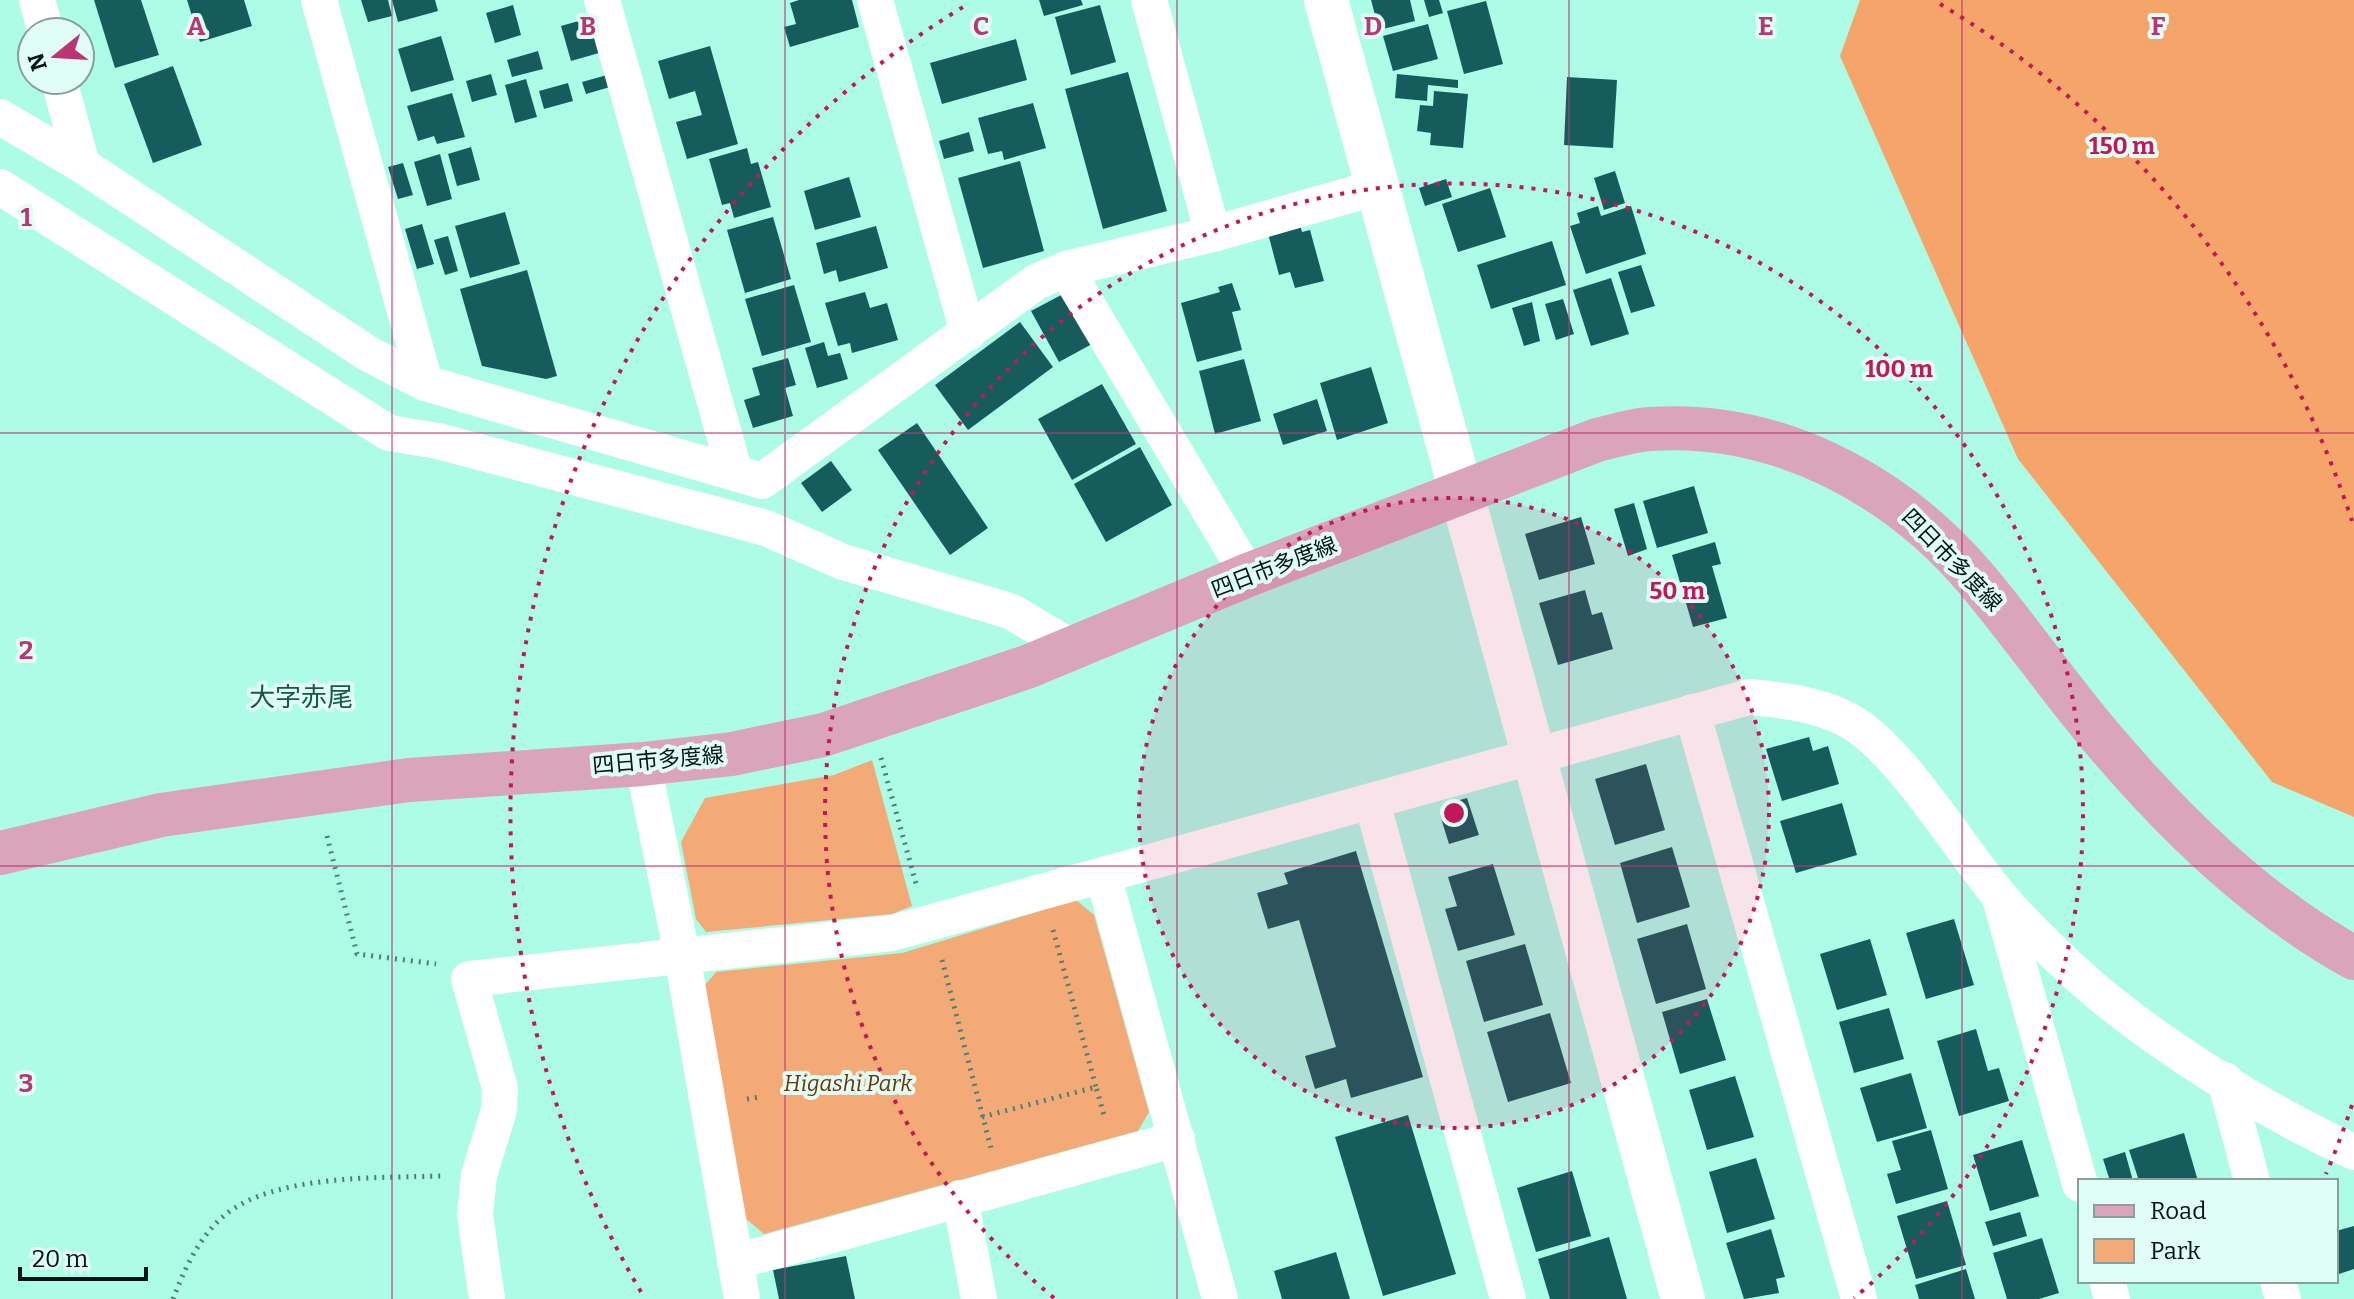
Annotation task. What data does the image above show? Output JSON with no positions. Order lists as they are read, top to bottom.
{
  "streets": {
    "main road": ["四日市多度線"]
  },
  "districts": ["大字赤尾"],
  "parks": ["Higashi Park"],
  "legend": ["Road", "Park"],
  "scale_bar": "20 m",
  "north": "left",
  "grid": {
    "columns": [
      "A",
      "B",
      "C",
      "D",
      "E",
      "F"
    ],
    "rows": ["1", "2", "3"]
  },
  "rings": ["150 m", "100 m", "50 m"]
}
